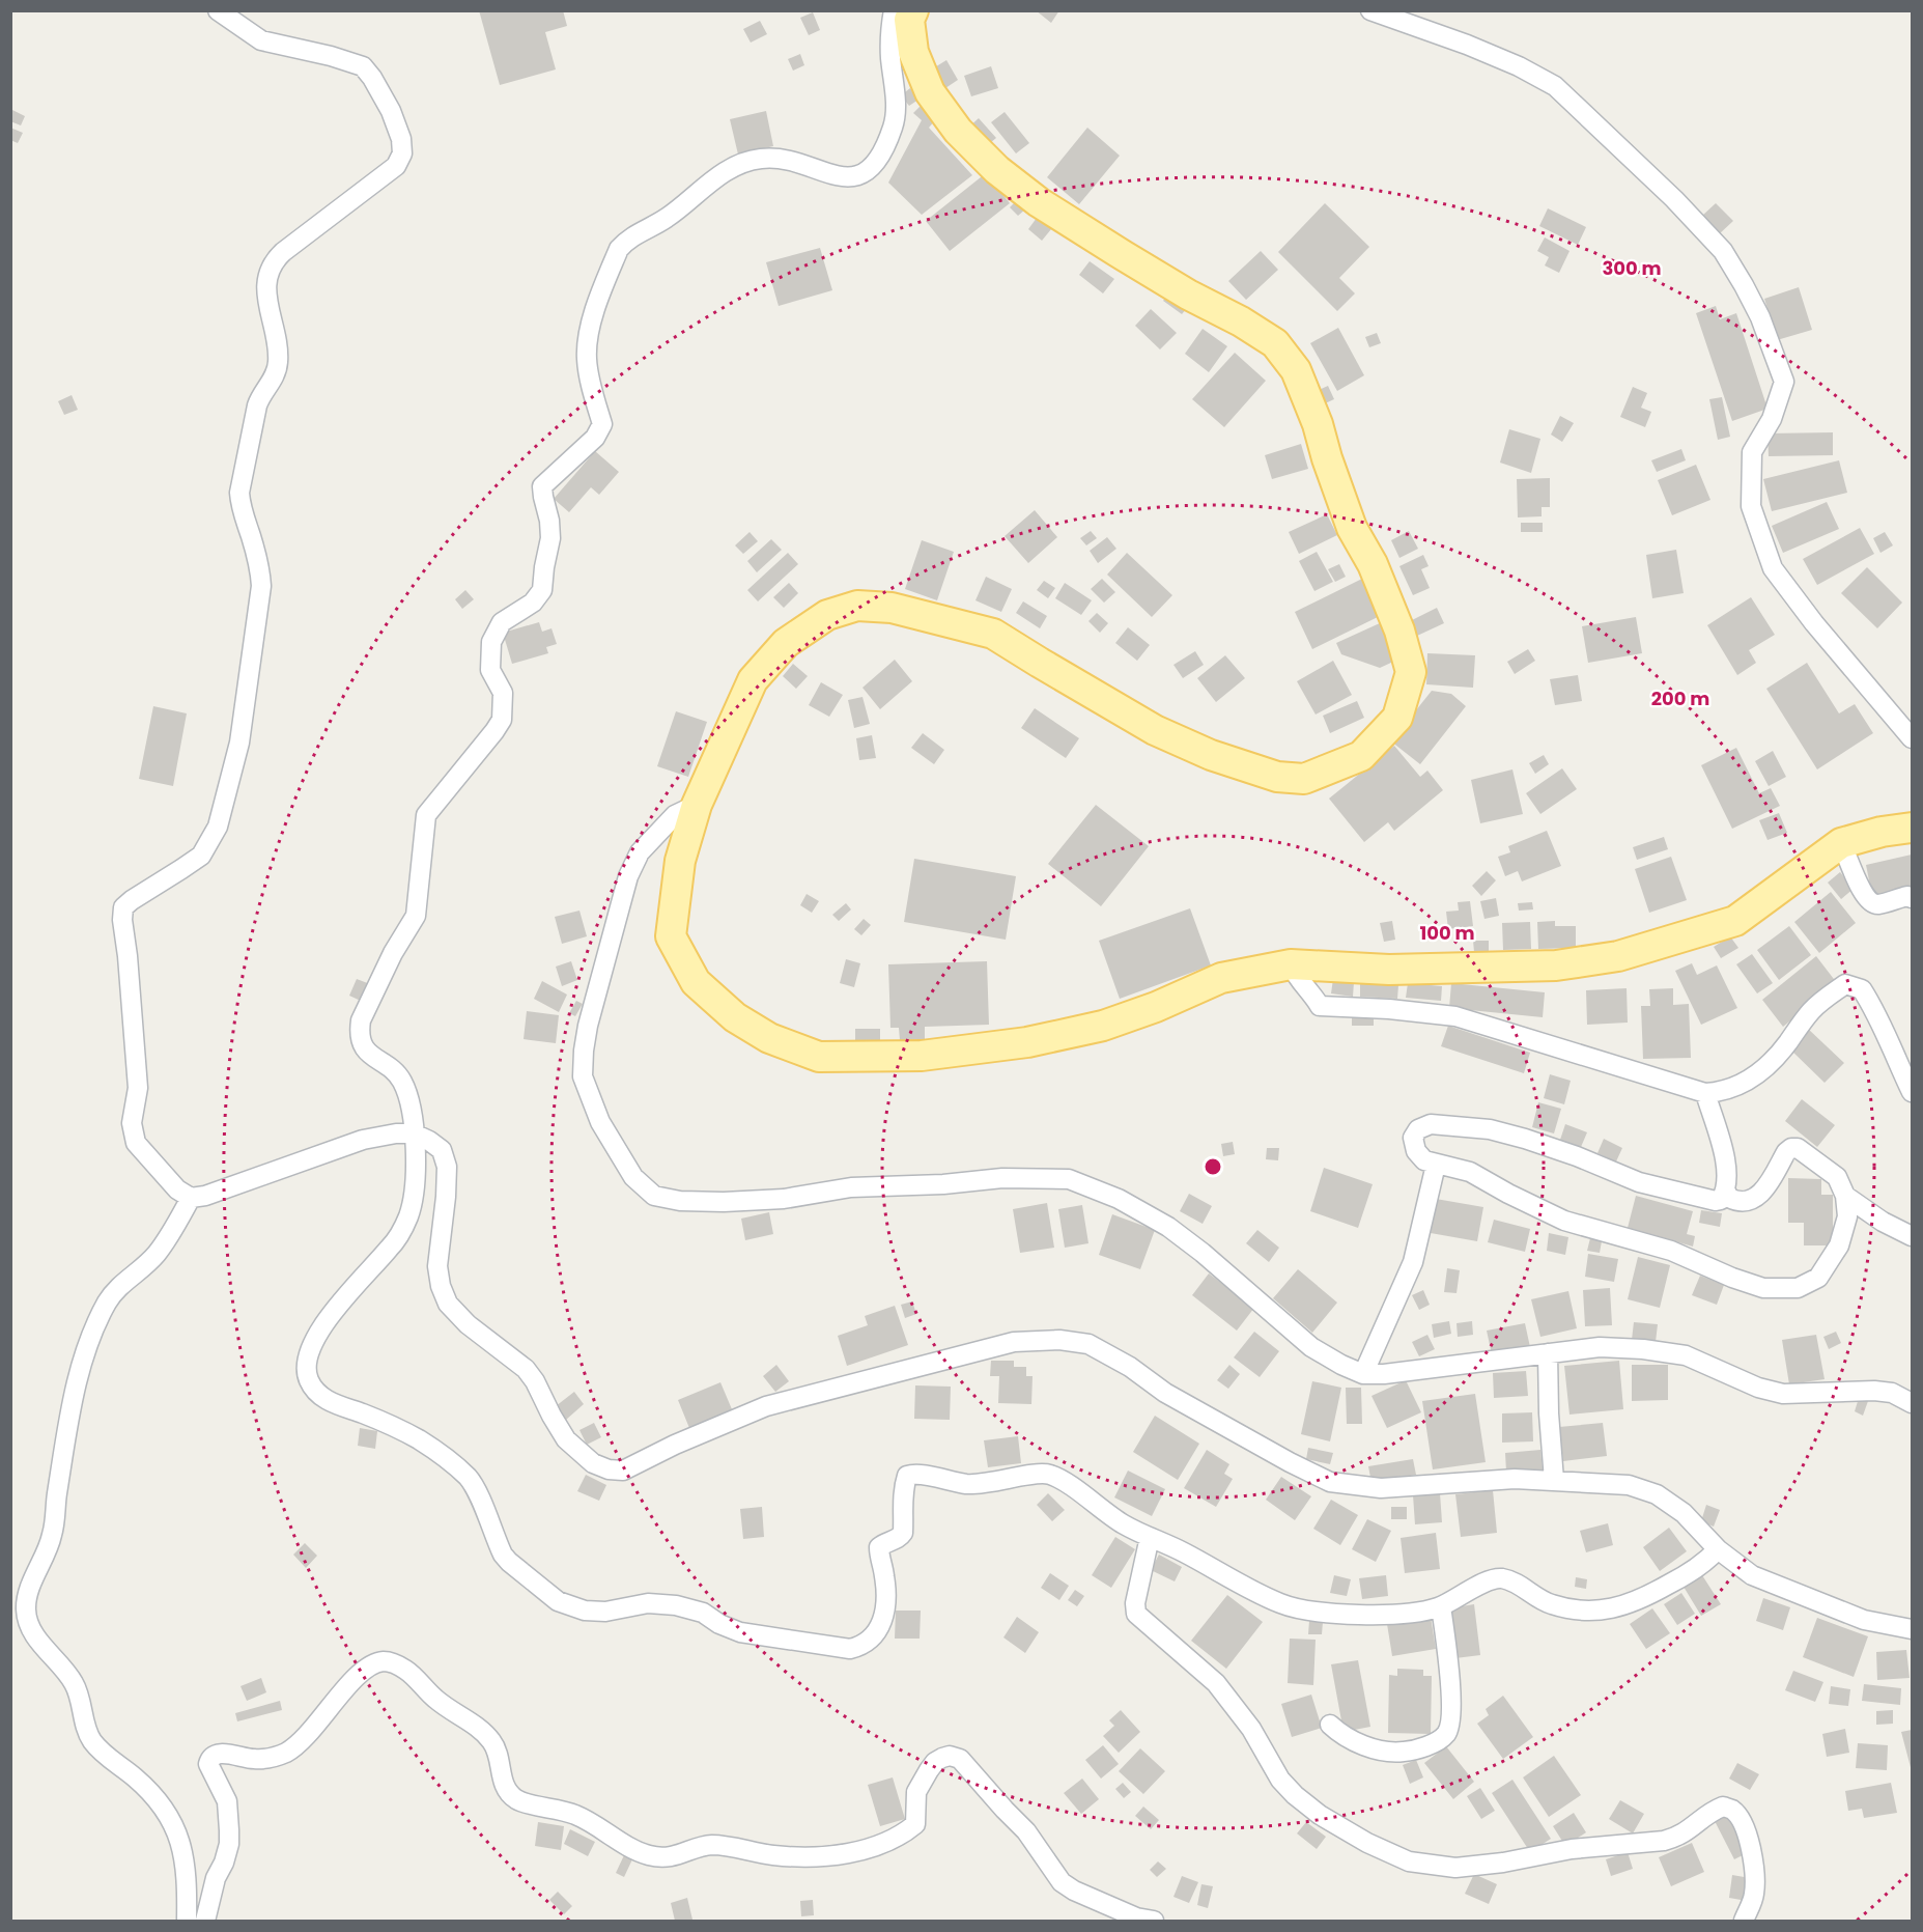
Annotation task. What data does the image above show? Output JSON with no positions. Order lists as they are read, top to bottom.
{
  "rings": ["300 m", "200 m", "100 m"]
}
